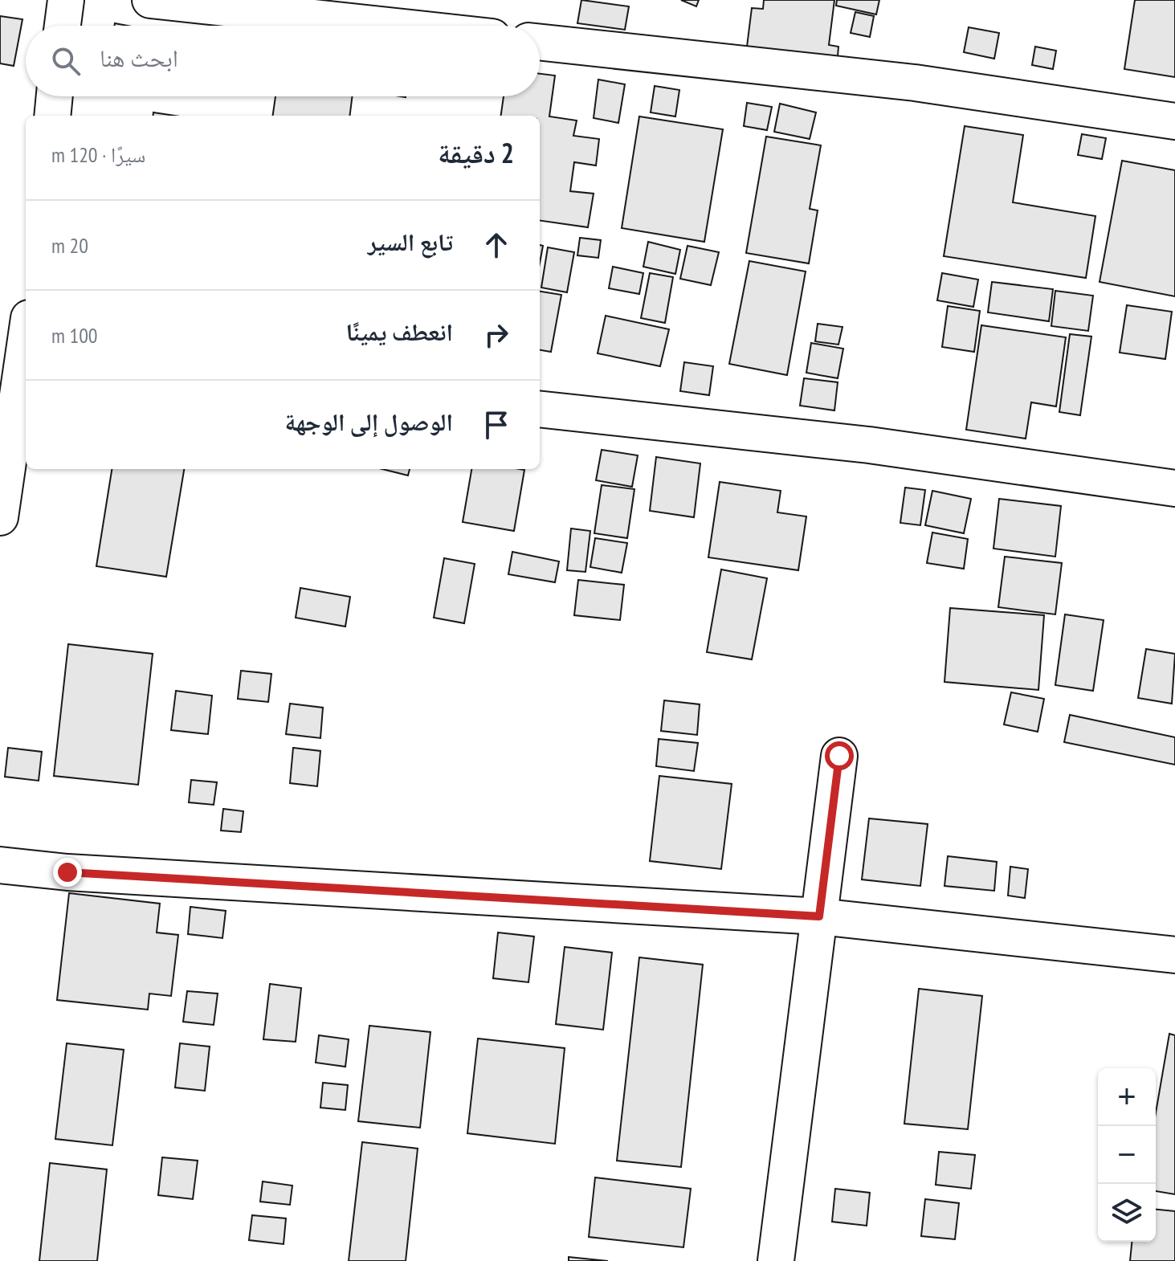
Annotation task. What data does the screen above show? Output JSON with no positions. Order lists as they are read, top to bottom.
{
  "page": {
    "search": "ابحث هنا",
    "heading": ["2 دقيقة", "سيرًا · 120 m"],
    "list": [
      ["تابع السير", "20 m"],
      ["انعطف يمينًا", "100 m"],
      "الوصول إلى الوجهة"
    ],
    "map_buttons": ["+", "−"]
  }
}
